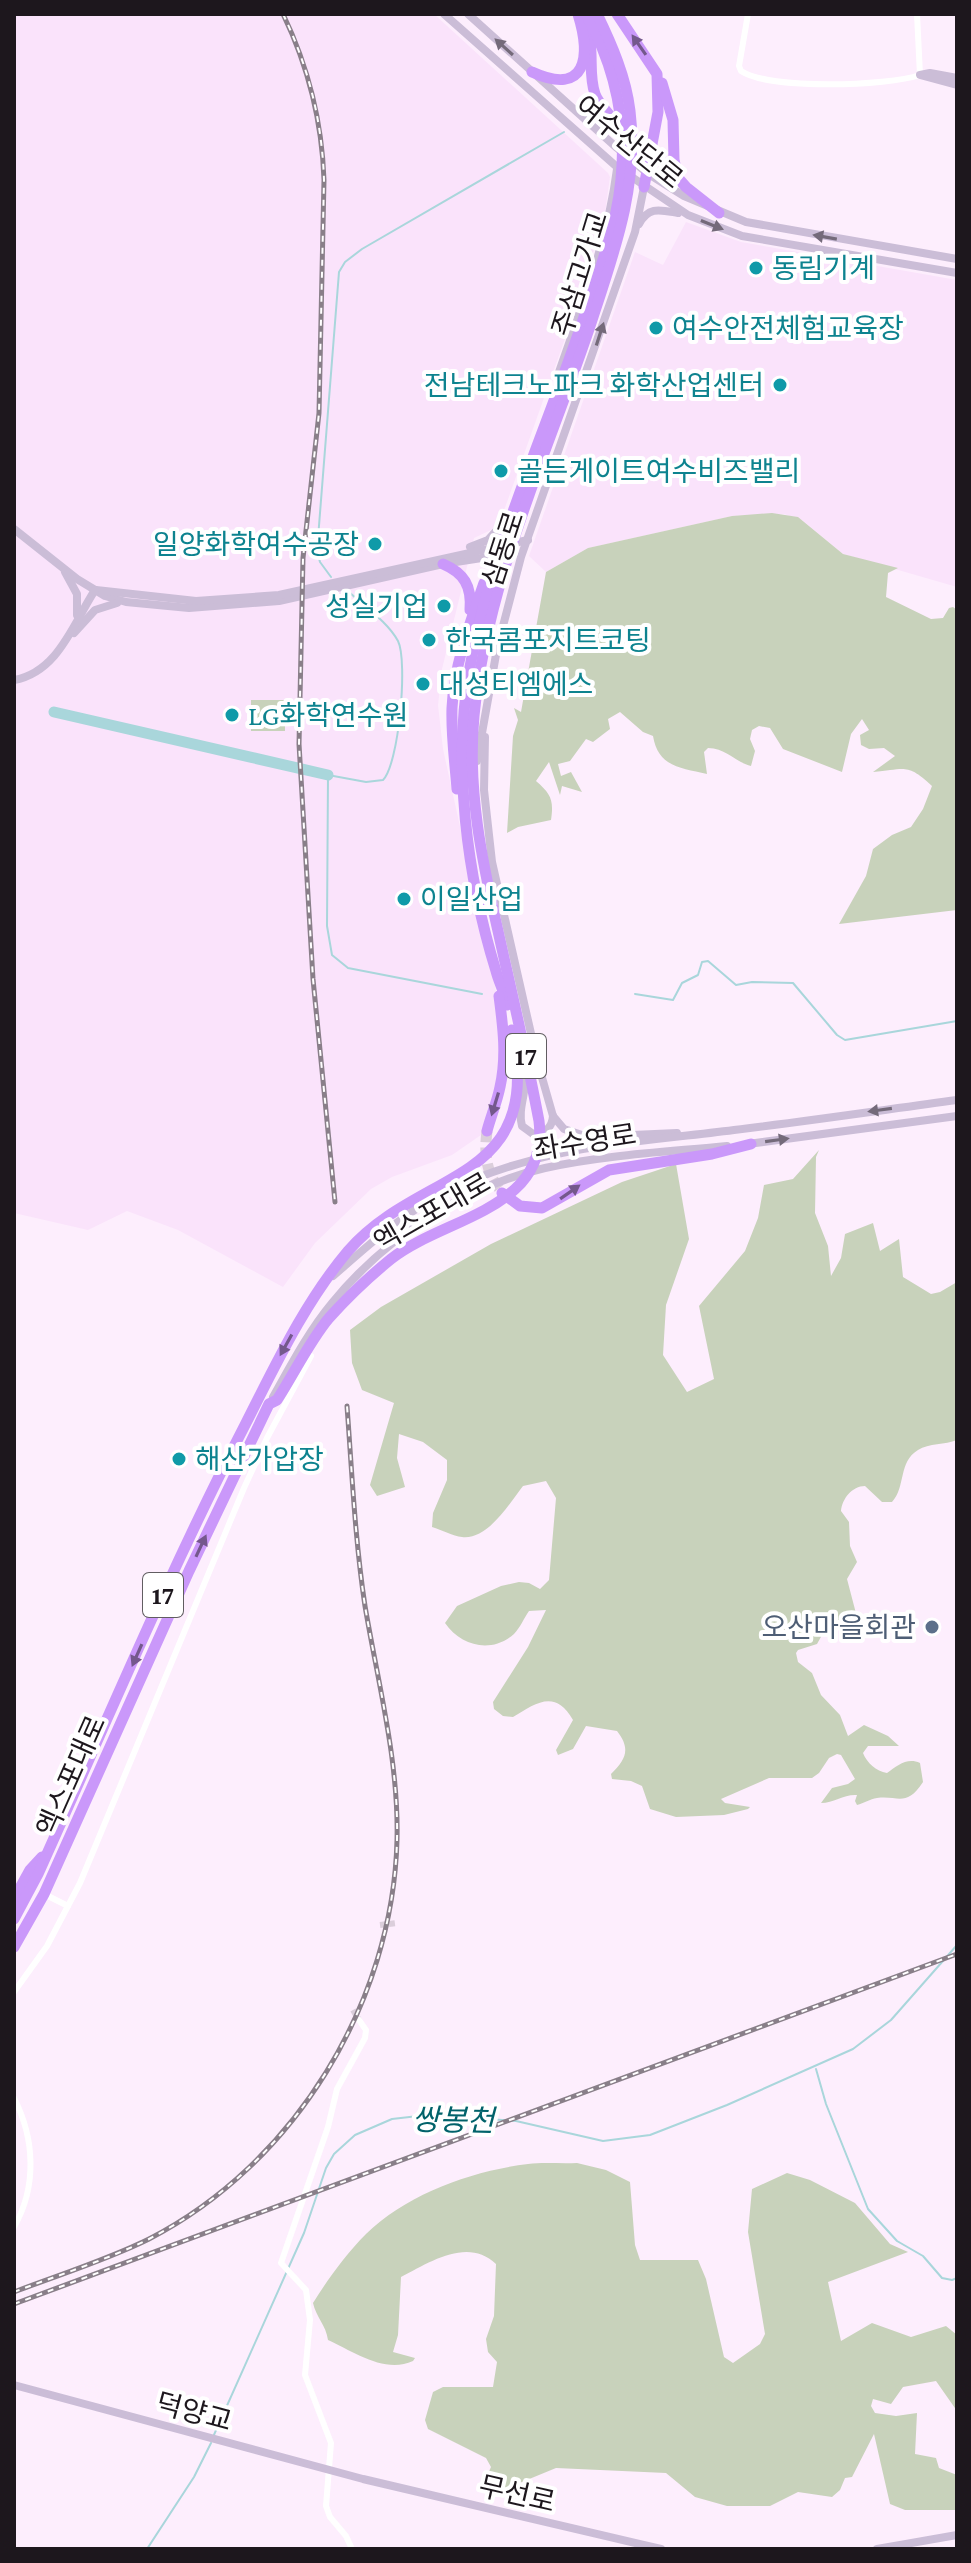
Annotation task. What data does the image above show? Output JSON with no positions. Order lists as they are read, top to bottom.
{
  "streets": {
    "highway": ["주삼고가교", "17", "엑스포대로"],
    "street": [
      "여수산단로",
      "삼동로",
      "좌수영로",
      "덕양교",
      "무선로"
    ]
  },
  "crossings": [
    ["여수산단로", "삼동로"],
    ["주삼고가교", "17"],
    ["주삼고가교", "엑스포대로"],
    ["좌수영로", "엑스포대로"],
    ["덕양교", "무선로"]
  ],
  "water": ["쌍봉천"],
  "places": [
    "동림기계",
    "여수안전체험교육장",
    "전남테크노파크 화학산업센터",
    "골든게이트여수비즈밸리",
    "일양화학여수공장",
    "성실기업",
    "한국콤포지트코팅",
    "대성티엠에스",
    "LG화학연수원",
    "이일산업",
    "해산가압장",
    "오산마을회관"
  ]
}
